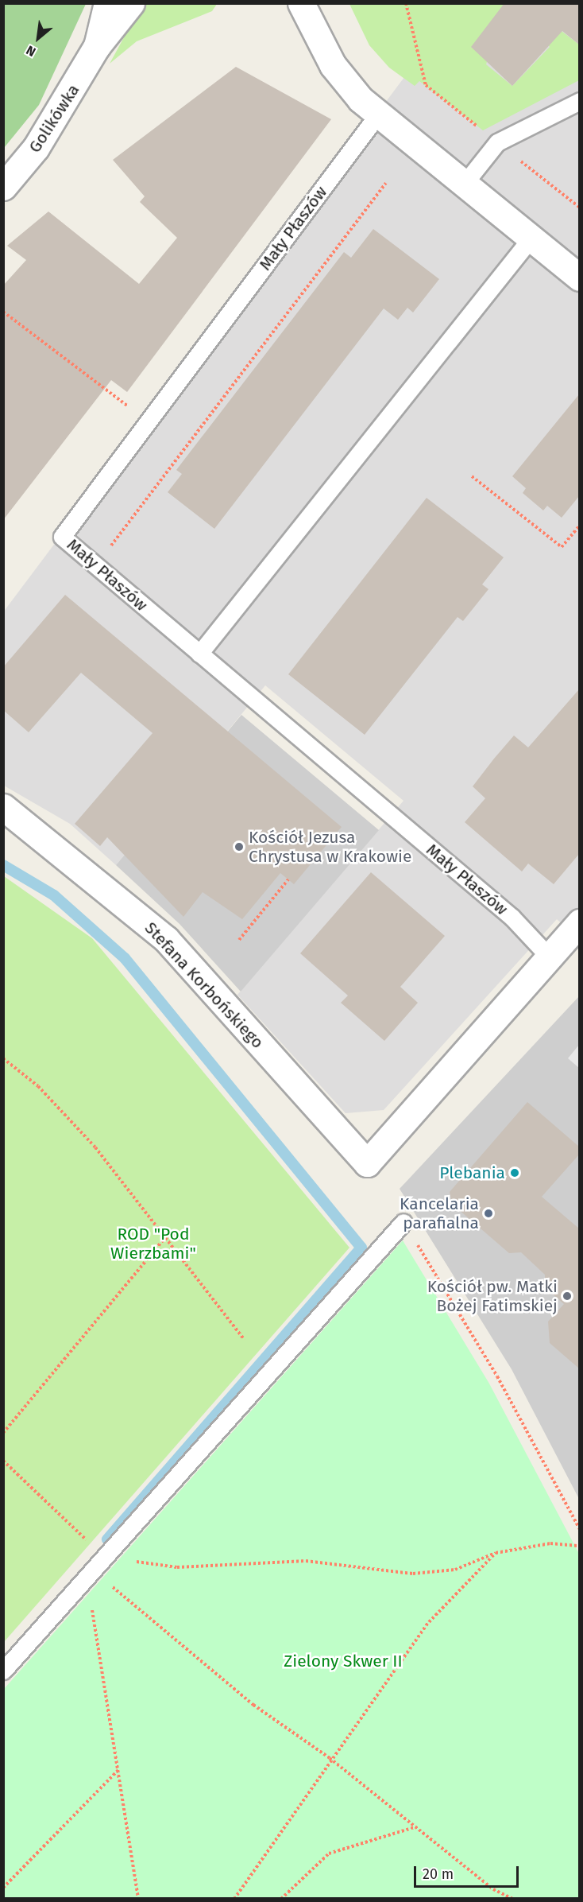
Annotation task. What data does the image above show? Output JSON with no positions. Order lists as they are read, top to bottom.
{
  "streets": {
    "street": ["Golikówka", "Stefana Korbońskiego"],
    "lane": ["Mały Płaszów"]
  },
  "crossings": [
    ["Mały Płaszów", "Stefana Korbońskiego"]
  ],
  "parks": ["ROD \"Pod Wierzbami\"", "Zielony Skwer II"],
  "places": [
    "Kościół Jezusa Chrystusa w Krakowie",
    "Plebania",
    "Kancelaria parafialna",
    "Kościół pw. Matki Bożej Fatimskiej"
  ],
  "scale_bar": "20 m",
  "north": "bottom left"
}
